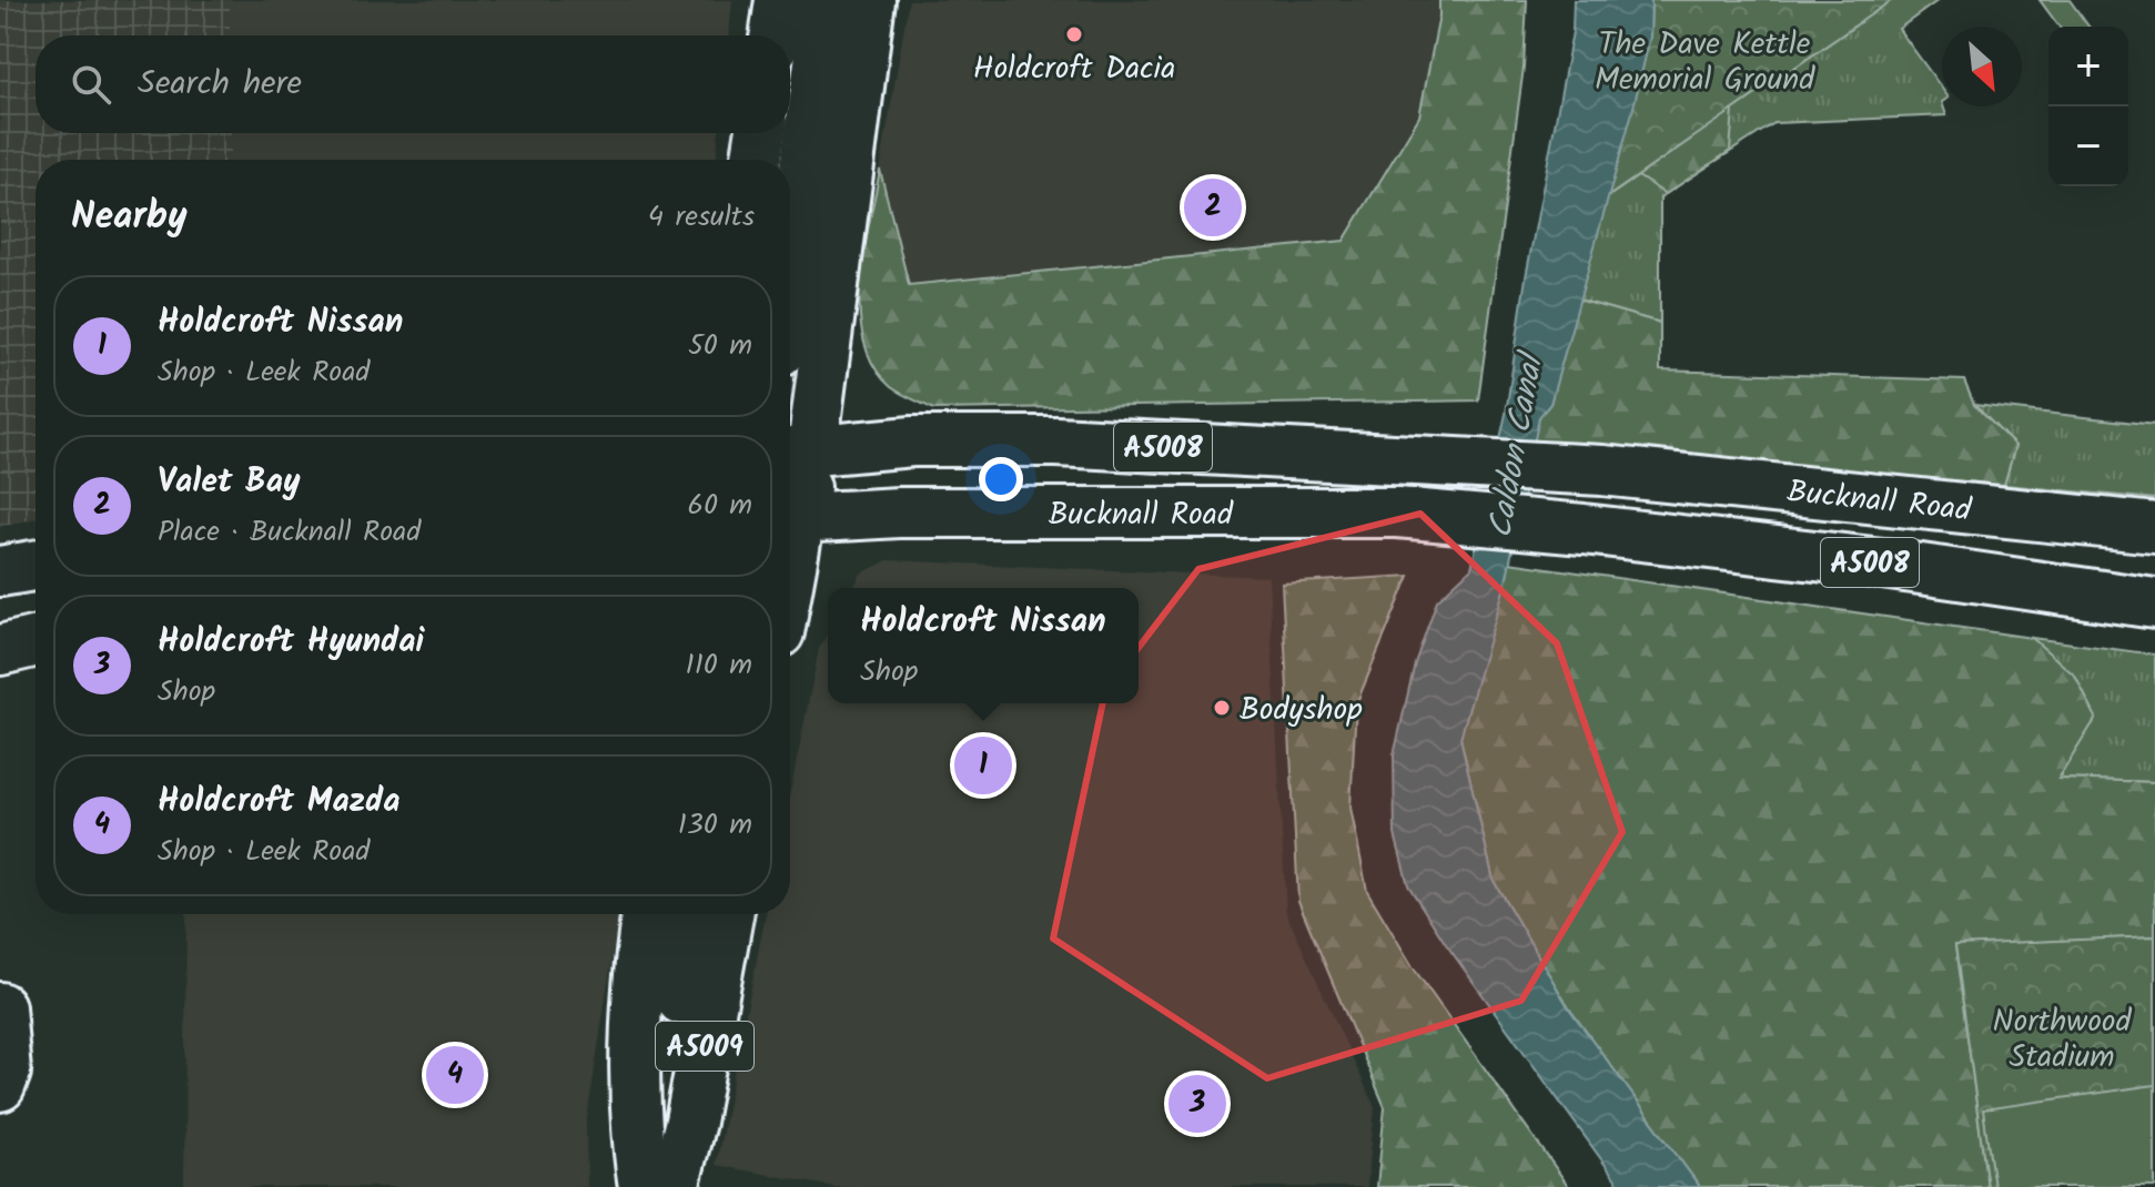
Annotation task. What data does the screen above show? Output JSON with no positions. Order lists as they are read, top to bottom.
{
  "streets": {
    "main road": ["A5008", "Bucknall Road", "A5009"]
  },
  "water": ["Caldon Canal"],
  "parks": ["The Dave Kettle Memorial Ground", "Northwood Stadium"],
  "places": ["Holdcroft Dacia", "Bodyshop"],
  "north": "bottom right",
  "page": {
    "map_buttons": ["+", "−"],
    "search": "Search here",
    "heading": ["Nearby", "4 results"],
    "pins": [
      "2",
      "1",
      "4",
      "3"
    ],
    "list": [
      {
        "mark": "1",
        "name": "Holdcroft Nissan",
        "note": "Shop · Leek Road",
        "value": "50 m"
      },
      {
        "mark": "2",
        "name": "Valet Bay",
        "note": "Place · Bucknall Road",
        "value": "60 m"
      },
      {
        "mark": "3",
        "name": "Holdcroft Hyundai",
        "note": "Shop",
        "value": "110 m"
      },
      {
        "mark": "4",
        "name": "Holdcroft Mazda",
        "note": "Shop · Leek Road",
        "value": "130 m"
      }
    ],
    "popup": ["Holdcroft Nissan", "Shop"]
  }
}
